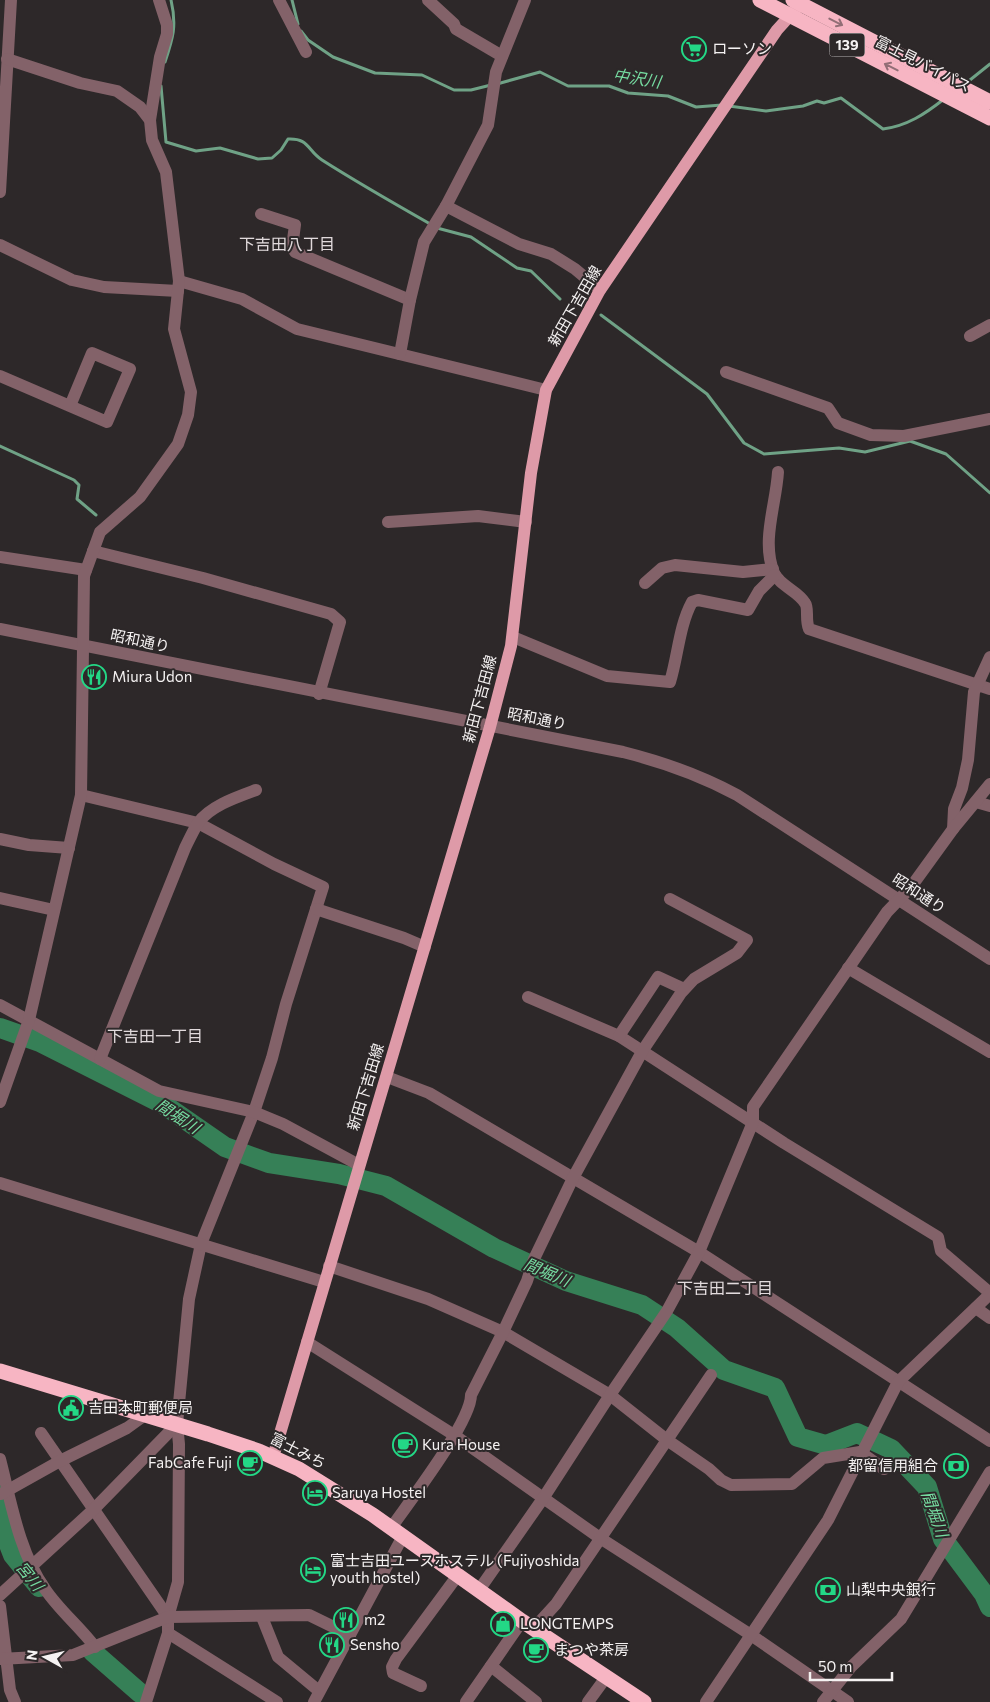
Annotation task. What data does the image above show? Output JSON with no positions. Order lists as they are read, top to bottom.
{
  "streets": {
    "highway": ["139", "富士見バイパス", "富士みち"],
    "main road": ["新田下吉田線"],
    "street": ["昭和通り"]
  },
  "crossings": [
    ["富士見バイパス", "新田下吉田線"],
    ["新田下吉田線", "昭和通り"],
    ["新田下吉田線", "富士みち"]
  ],
  "districts": ["下吉田八丁目", "下吉田一丁目", "下吉田二丁目"],
  "water": ["中沢川", "間堀川", "宮川"],
  "places": {
    "supermarket": ["ローソン"],
    "restaurant": ["Miura Udon", "m2", "Sensho"],
    "public building": ["吉田本町郵便局"],
    "cafe": ["Kura House", "FabCafe Fuji", "まつや茶房"],
    "bank": ["都留信用組合", "山梨中央銀行"],
    "hotel": ["Saruya Hostel", "富士吉田ユースホステル (Fujiyoshida youth hostel)"],
    "shop": ["LONGTEMPS"]
  },
  "scale_bar": "50 m",
  "north": "left"
}
